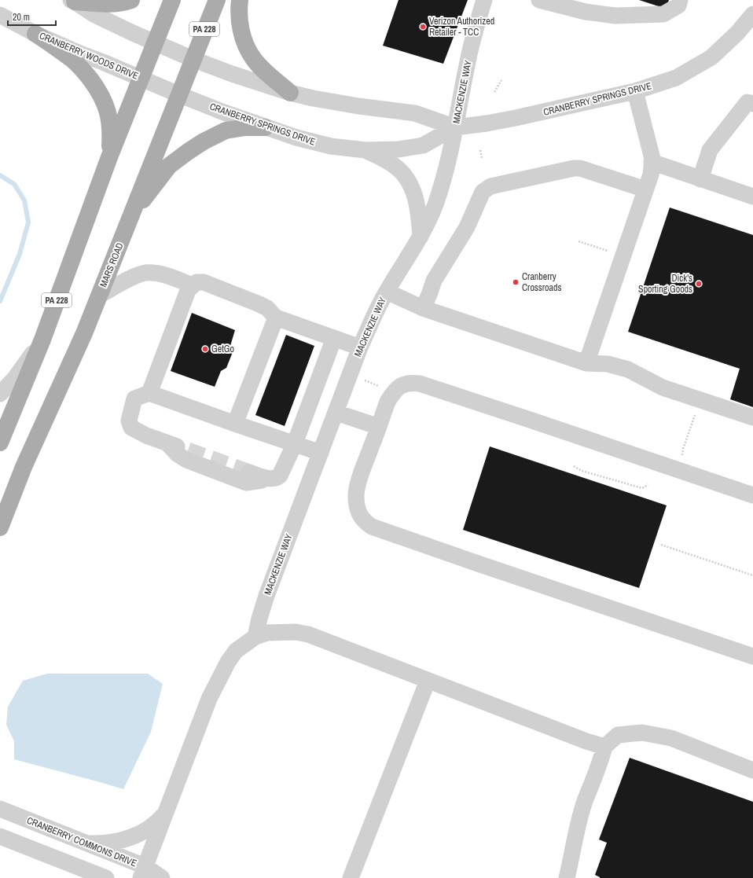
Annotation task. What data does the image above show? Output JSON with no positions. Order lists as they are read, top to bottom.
{
  "streets": {
    "main road": ["PA 228", "MARS ROAD"],
    "street": [
      "CRANBERRY WOODS DRIVE",
      "MACKENZIE WAY",
      "CRANBERRY SPRINGS DRIVE",
      "CRANBERRY COMMONS DRIVE"
    ]
  },
  "crossings": [
    ["PA 228", "CRANBERRY WOODS DRIVE"],
    ["CRANBERRY WOODS DRIVE", "CRANBERRY SPRINGS DRIVE"],
    ["CRANBERRY WOODS DRIVE", "MARS ROAD"],
    ["MACKENZIE WAY", "CRANBERRY SPRINGS DRIVE"],
    ["CRANBERRY SPRINGS DRIVE", "MARS ROAD"]
  ],
  "places": [
    "Verizon Authorized Retailer - TCC",
    "Cranberry Crossroads",
    "Dick's Sporting Goods",
    "GetGo"
  ],
  "scale_bar": "20 m"
}
